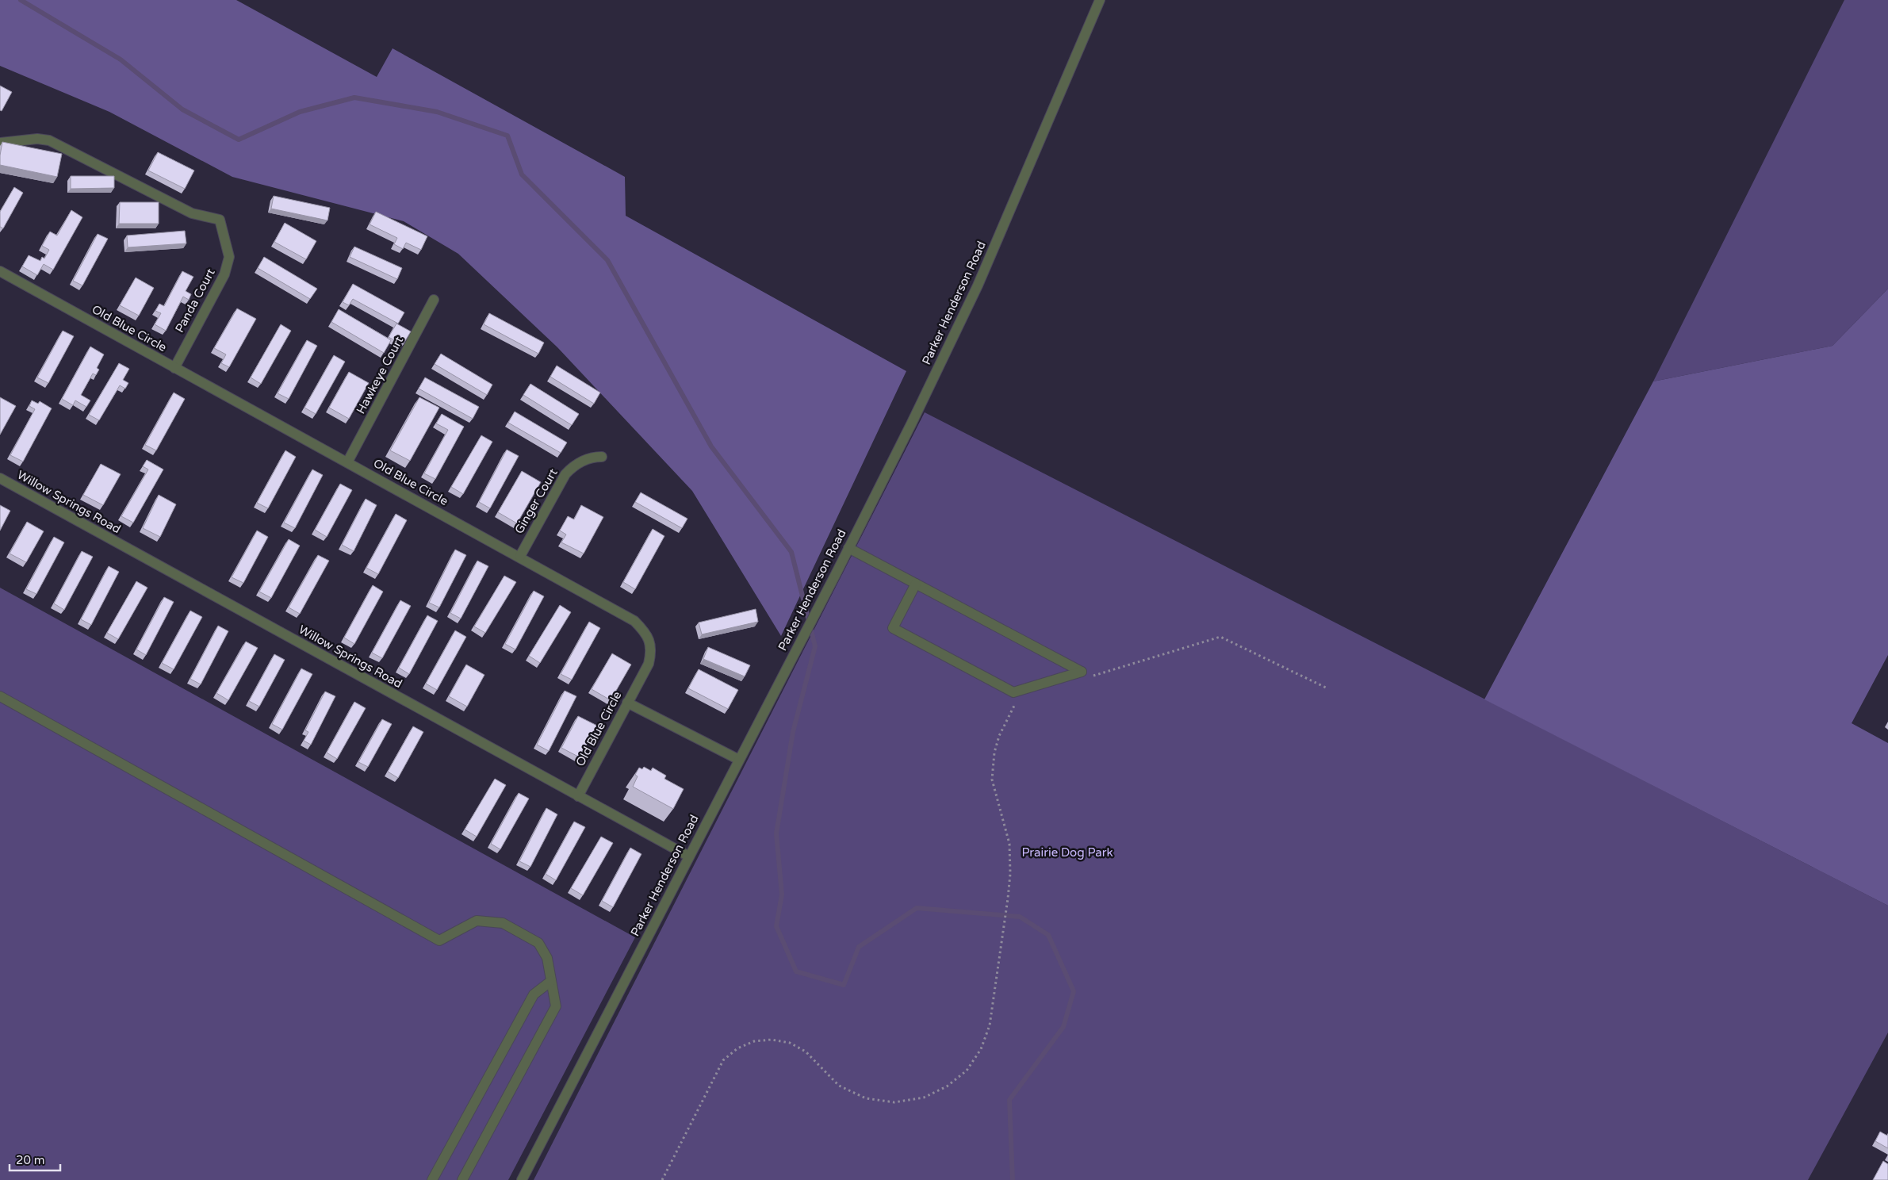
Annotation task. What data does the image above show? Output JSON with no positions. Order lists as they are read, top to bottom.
{
  "streets": {
    "street": [
      "Panda Court",
      "Parker Henderson Road",
      "Old Blue Circle",
      "Hawkeye Court",
      "Ginger Court",
      "Willow Springs Road"
    ]
  },
  "crossings": [
    ["Panda Court", "Old Blue Circle"],
    ["Parker Henderson Road", "Willow Springs Road"],
    ["Old Blue Circle", "Hawkeye Court"],
    ["Old Blue Circle", "Ginger Court"],
    ["Old Blue Circle", "Willow Springs Road"]
  ],
  "parks": ["Prairie Dog Park"],
  "scale_bar": "20 m"
}
